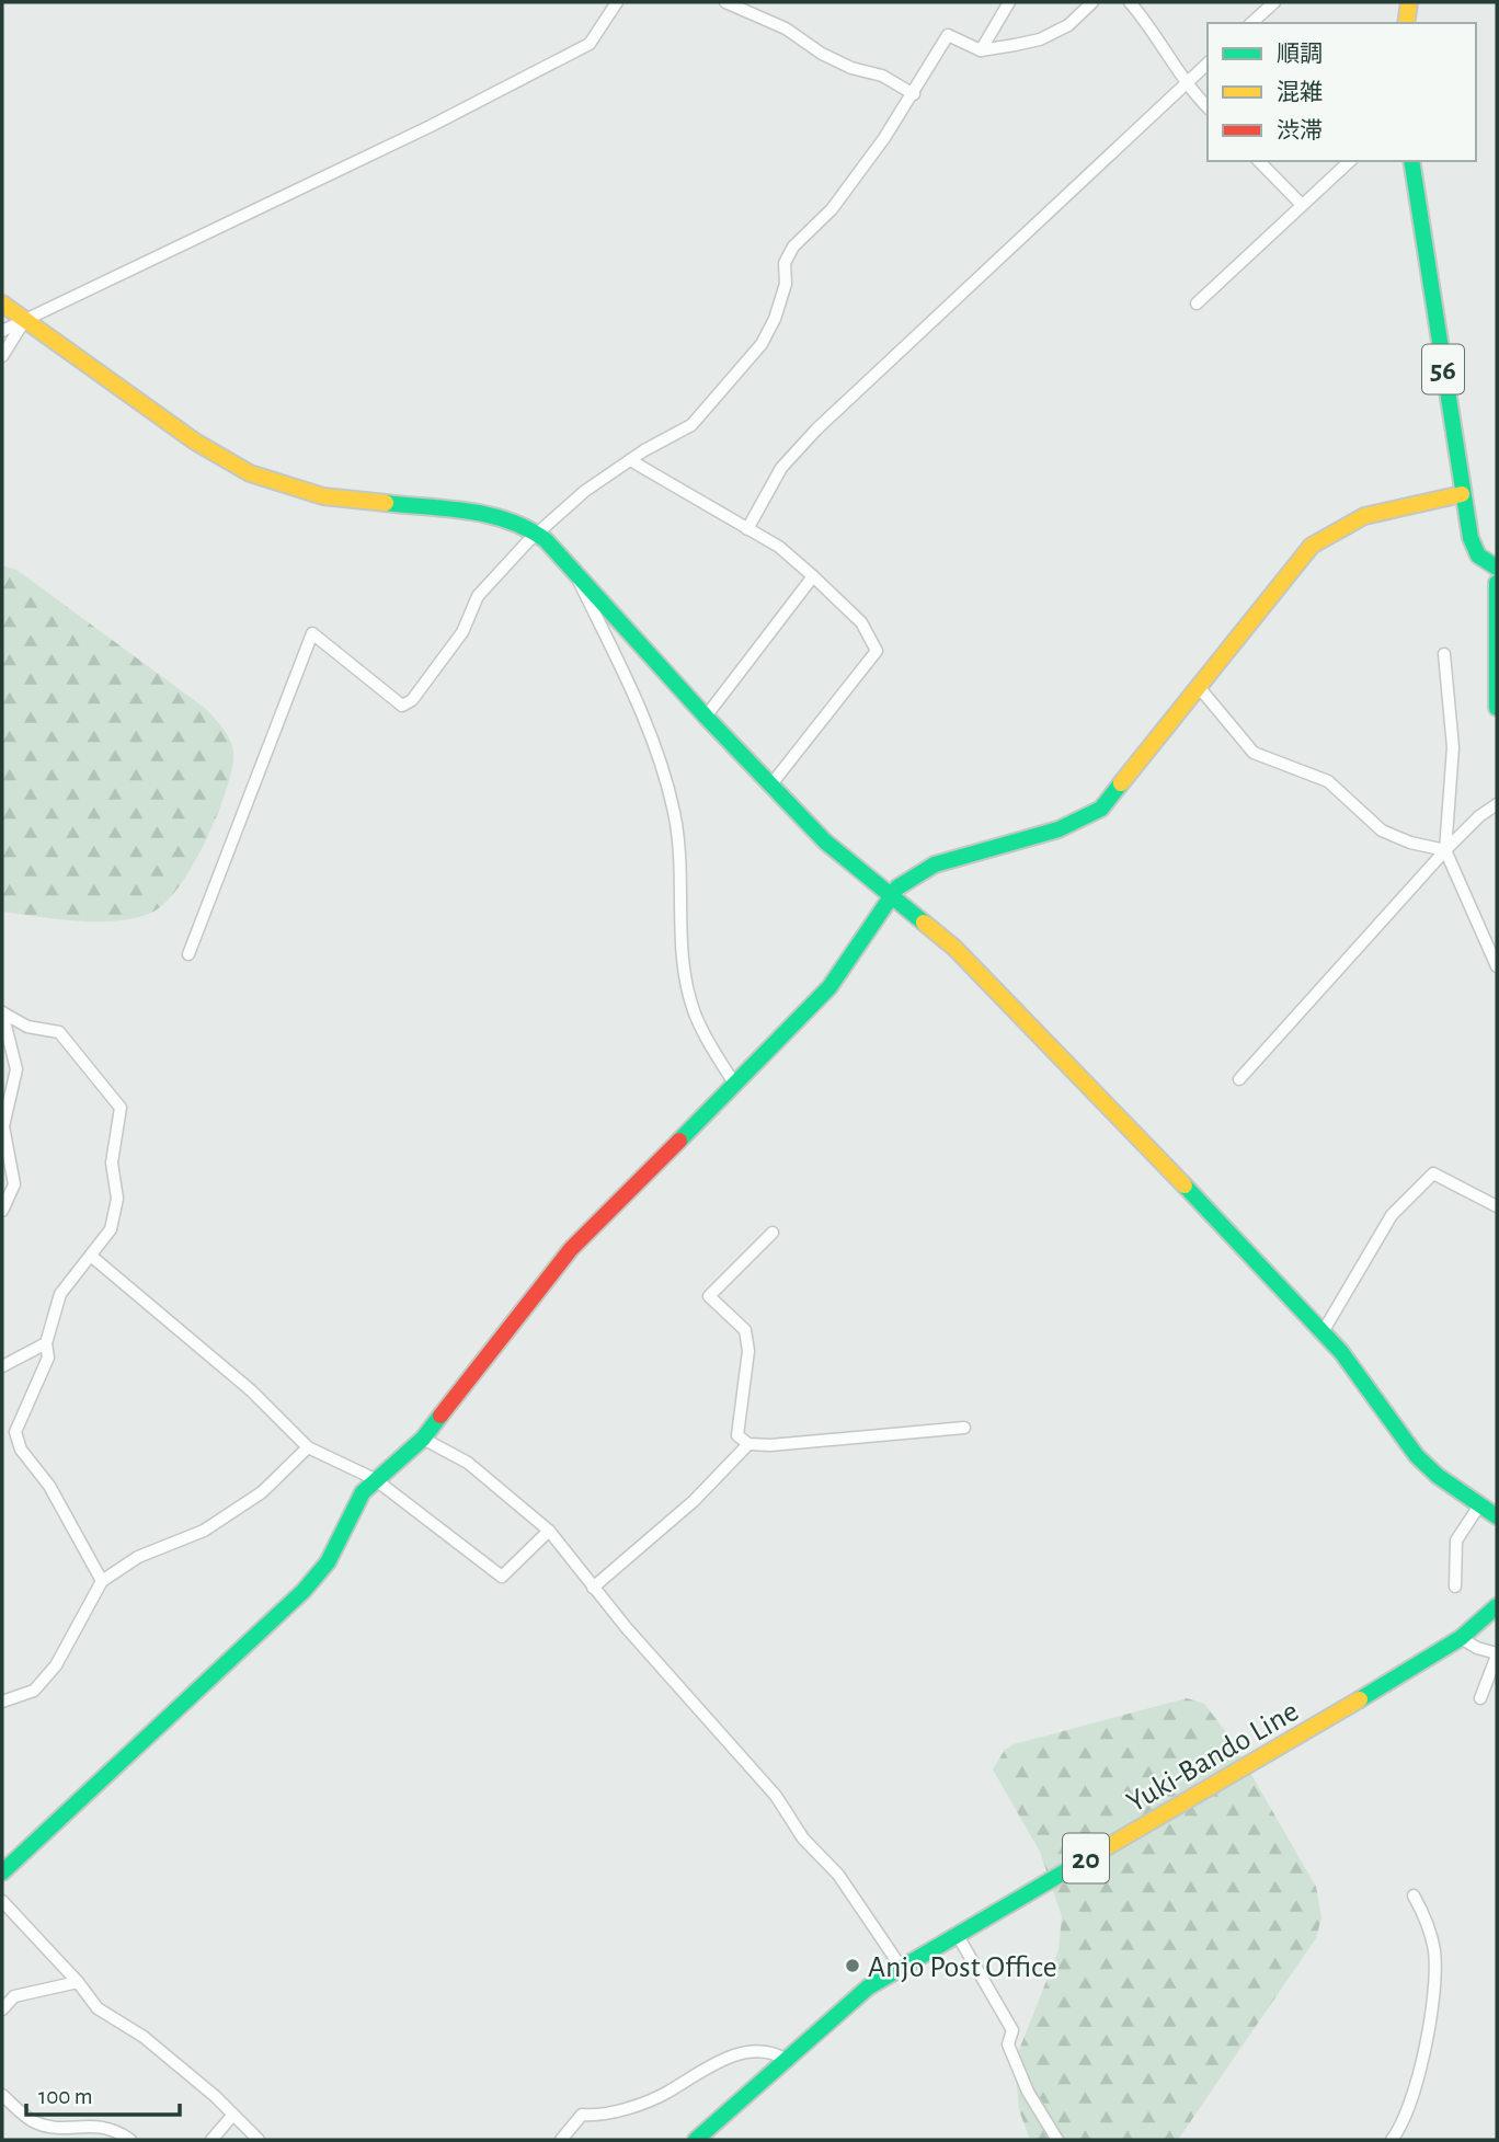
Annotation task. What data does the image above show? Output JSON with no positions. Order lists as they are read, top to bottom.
{
  "streets": {
    "street": ["56", "Yuki-Bando Line", "20"]
  },
  "places": ["Anjo Post Office"],
  "legend": ["順調", "混雑", "渋滞"],
  "scale_bar": "100 m"
}
